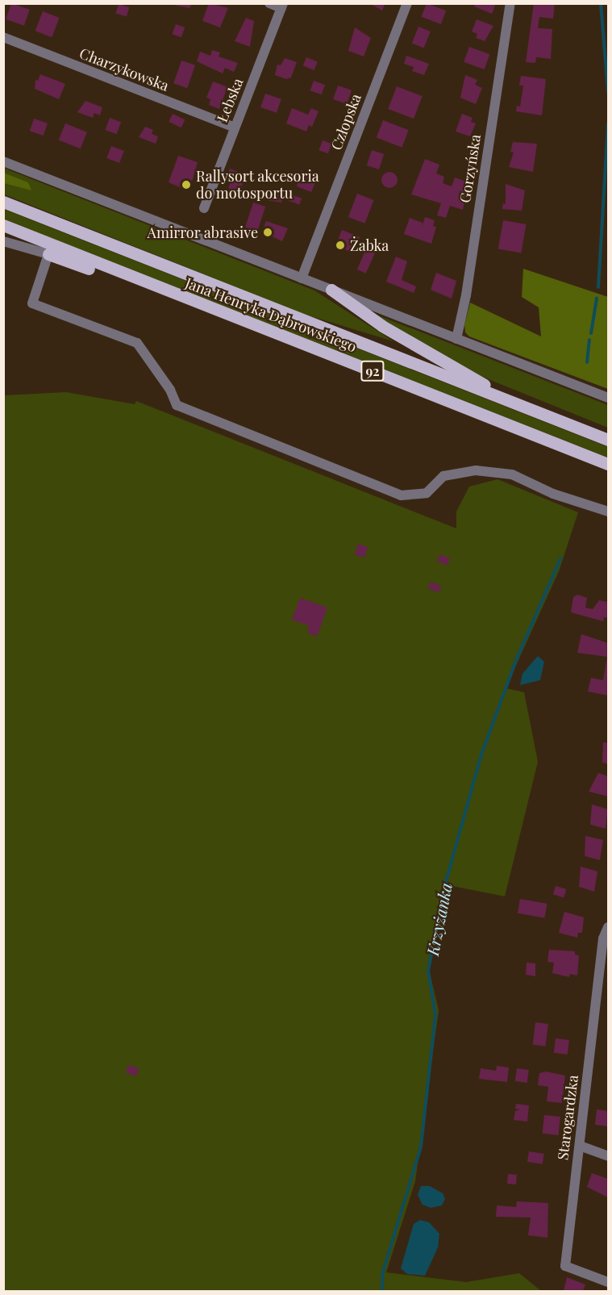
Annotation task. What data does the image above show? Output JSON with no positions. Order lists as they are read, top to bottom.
{
  "streets": {
    "main road": ["Jana Henryka Dąbrowskiego", "92"],
    "street": [
      "Charzykowska",
      "Łebska",
      "Człopska",
      "Gorzyńska",
      "Starogardzka"
    ]
  },
  "crossings": [
    ["Charzykowska", "Łebska"]
  ],
  "water": ["Krzyżanka"],
  "places": ["Rallysort akcesoria do motosportu", "Amirror abrasive", "Żabka"]
}
